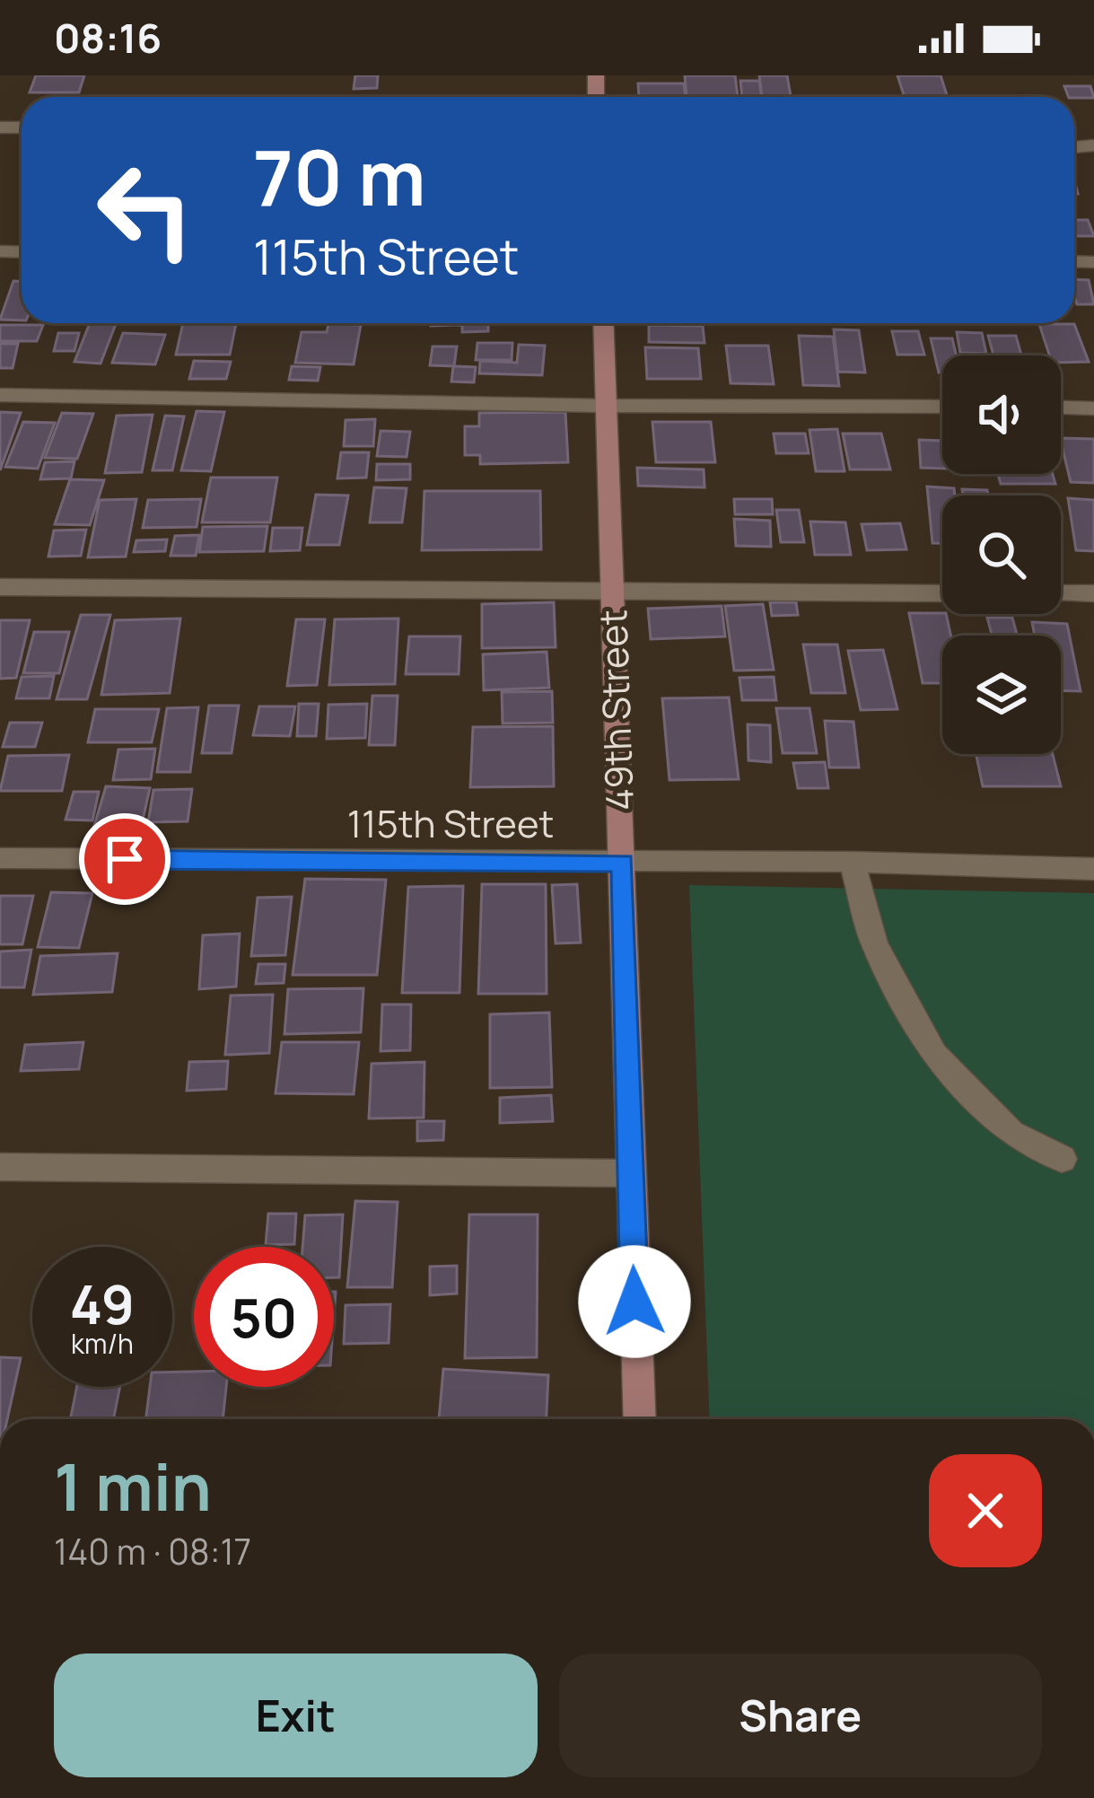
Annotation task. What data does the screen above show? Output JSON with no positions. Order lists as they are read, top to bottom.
{
  "streets": {
    "main road": ["49th Street"],
    "street": ["115th Street"]
  },
  "crossings": [
    ["49th Street", "115th Street"]
  ],
  "page": {
    "status": "08:16",
    "turn": ["70 m", "115th Street"],
    "speed": "49 km/h",
    "limit": "50",
    "heading": ["1 min", "140 m · 08:17"],
    "buttons": ["Exit", "Share"]
  }
}
